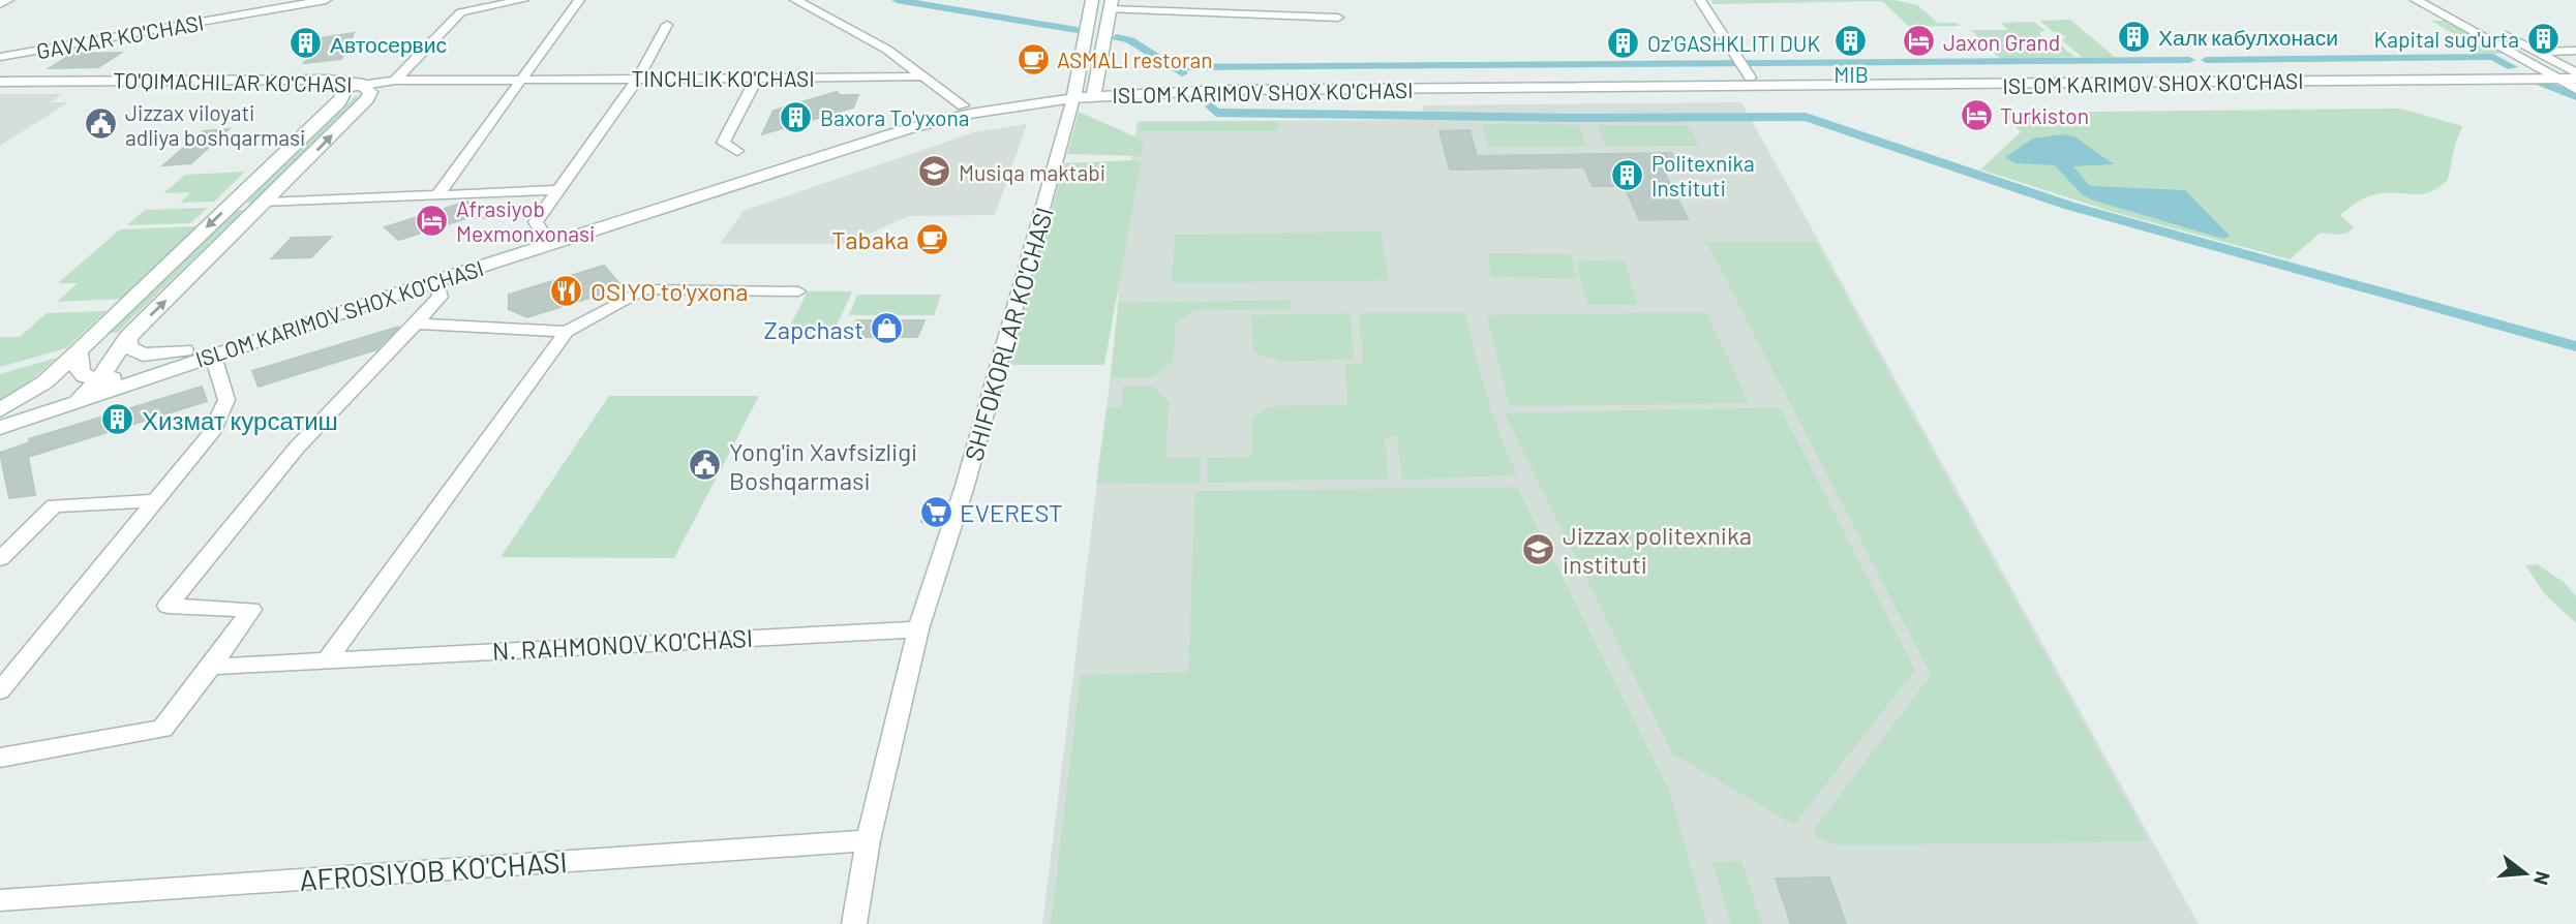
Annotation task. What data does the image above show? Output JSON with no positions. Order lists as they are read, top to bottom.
{
  "streets": {
    "main road": ["TO'QIMACHILAR KO'CHASI", "ISLOM KARIMOV SHOX KO'CHASI"],
    "street": [
      "GAVXAR KO'CHASI",
      "TINCHLIK KO'CHASI",
      "SHIFOKORLAR KO'CHASI",
      "N. RAHMONOV KO'CHASI",
      "AFROSIYOB KO'CHASI"
    ]
  },
  "crossings": [
    ["TINCHLIK KO'CHASI", "TO'QIMACHILAR KO'CHASI"],
    ["TO'QIMACHILAR KO'CHASI", "ISLOM KARIMOV SHOX KO'CHASI"],
    ["ISLOM KARIMOV SHOX KO'CHASI", "SHIFOKORLAR KO'CHASI"],
    ["SHIFOKORLAR KO'CHASI", "N. RAHMONOV KO'CHASI"],
    ["SHIFOKORLAR KO'CHASI", "AFROSIYOB KO'CHASI"]
  ],
  "places": {
    "building": [
      "Халк кабулхонаси",
      "Kapital sug'urta",
      "MIB",
      "Oz'GASHKLITI DUK",
      "Автосервис",
      "Baxora To'yxona",
      "Politexnika Instituti",
      "Хизмат курсатиш"
    ],
    "hotel": ["Jaxon Grand", "Turkiston", "Afrasiyob Mexmonxonasi"],
    "cafe": ["ASMALI restoran", "Tabaka"],
    "public building": ["Jizzax viloyati adliya boshqarmasi", "Yong'in Xavfsizligi Boshqarmasi"],
    "school or university": ["Musiqa maktabi", "Jizzax politexnika instituti"],
    "restaurant": ["OSIYO to'yxona"],
    "shop": ["Zapchast"],
    "supermarket": ["EVEREST"]
  },
  "north": "right"
}
